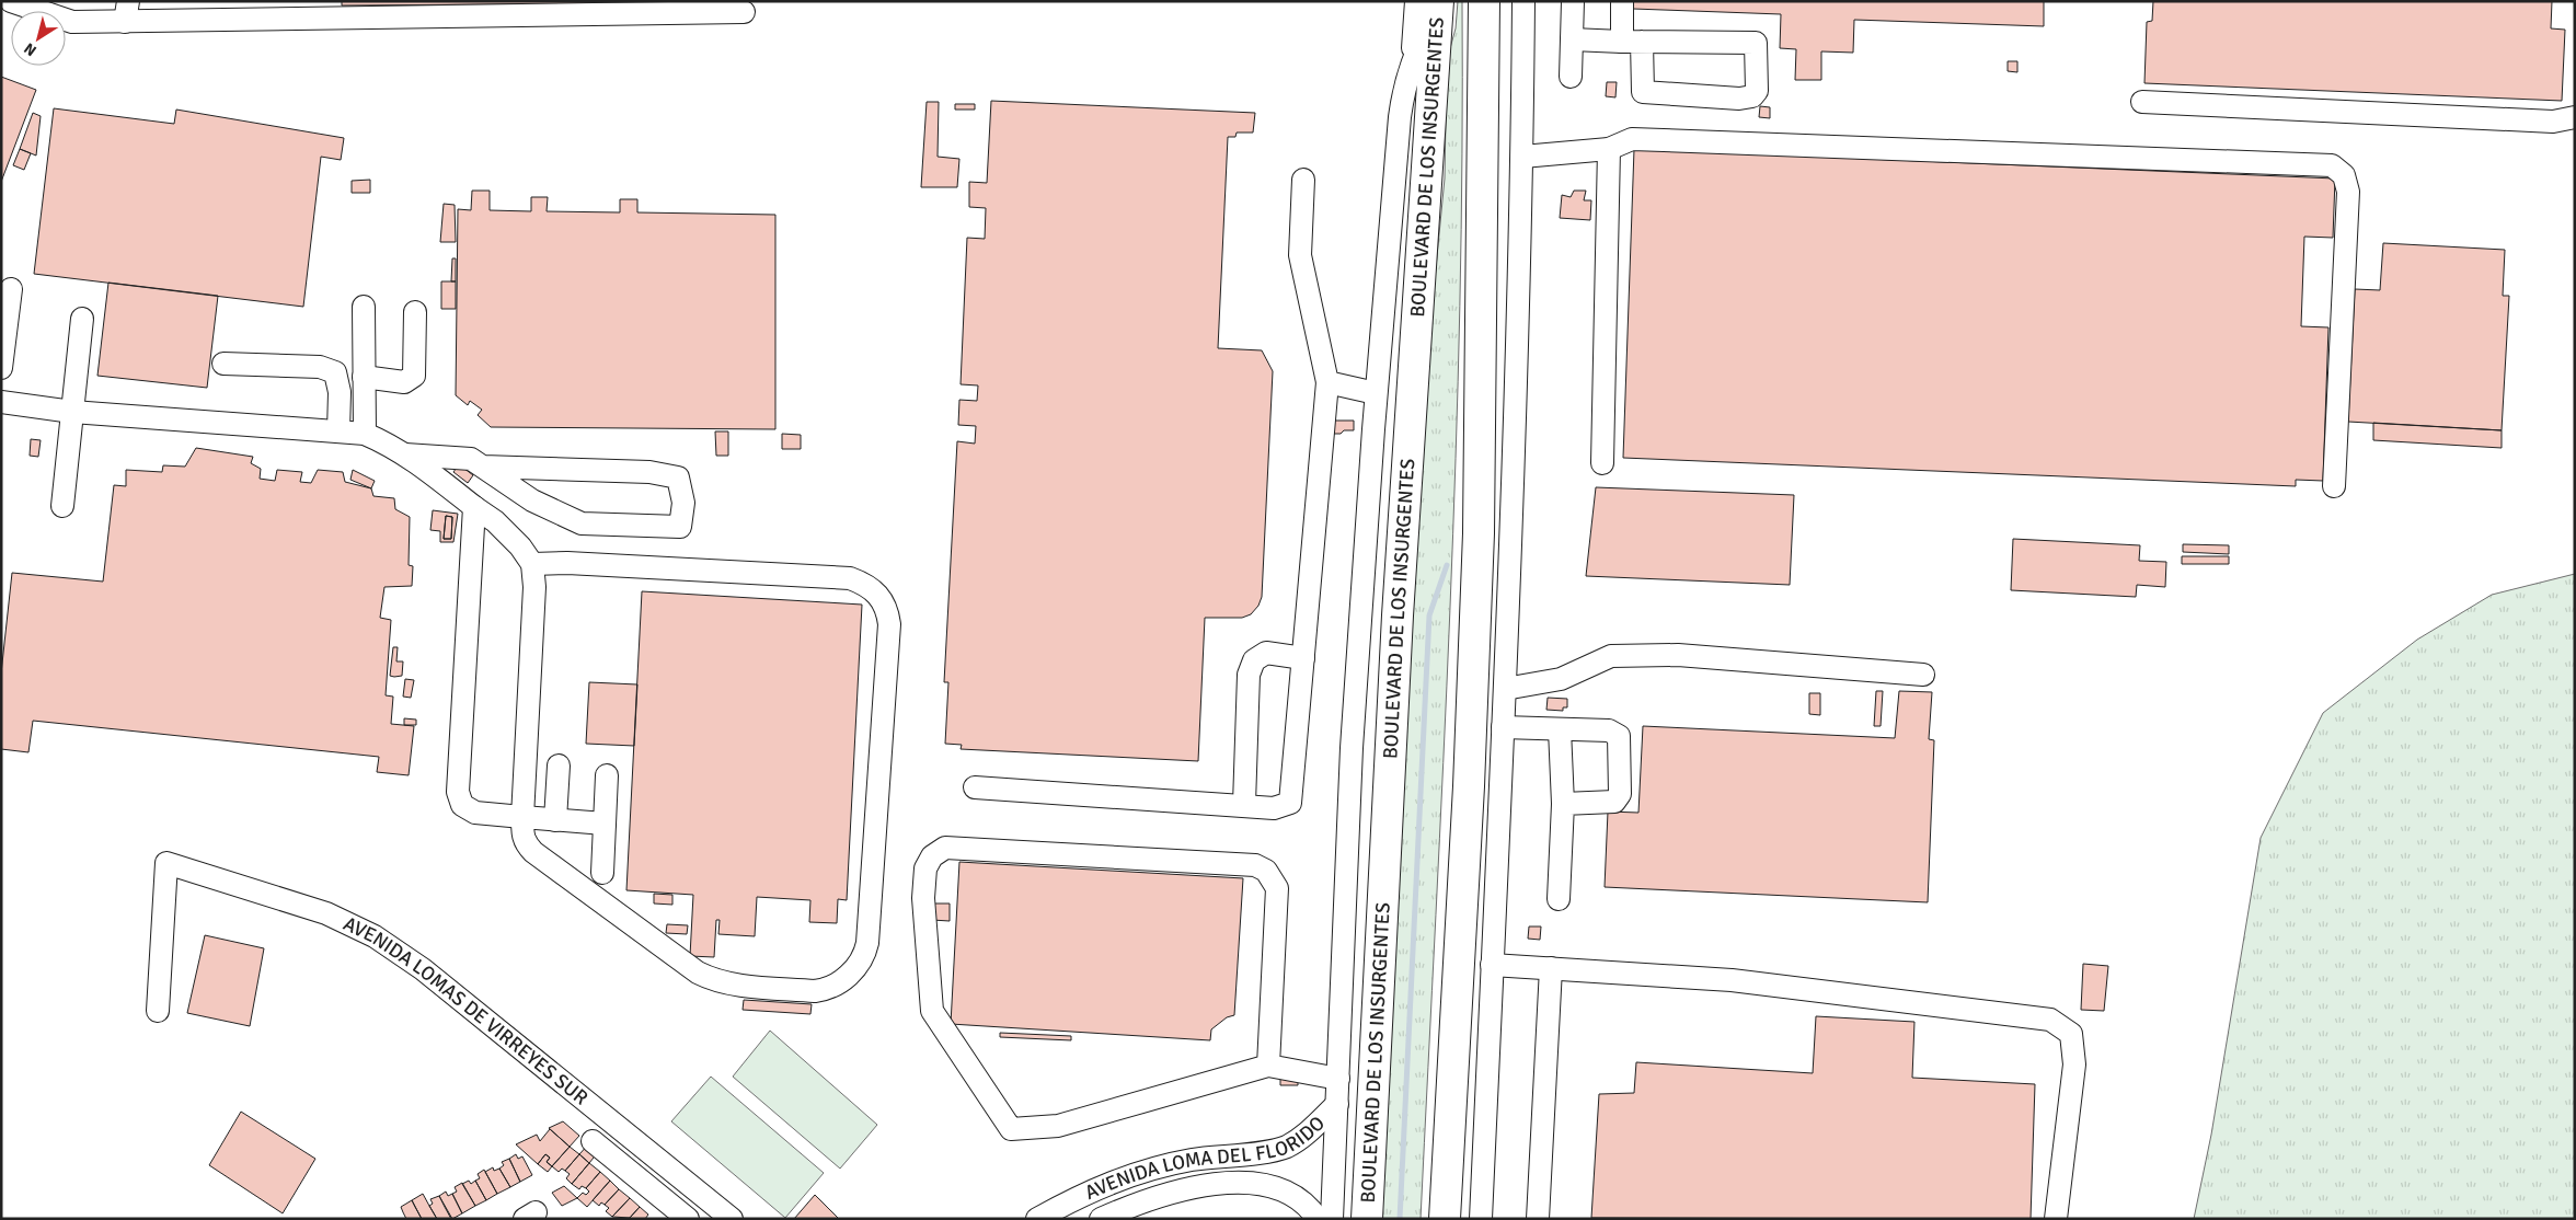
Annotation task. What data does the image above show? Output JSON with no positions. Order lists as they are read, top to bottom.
{
  "streets": {
    "highway": ["BOULEVARD DE LOS INSURGENTES"],
    "street": ["AVENIDA LOMAS DE VIRREYES SUR", "AVENIDA LOMA DEL FLORIDO"]
  },
  "north": "bottom left"
}
